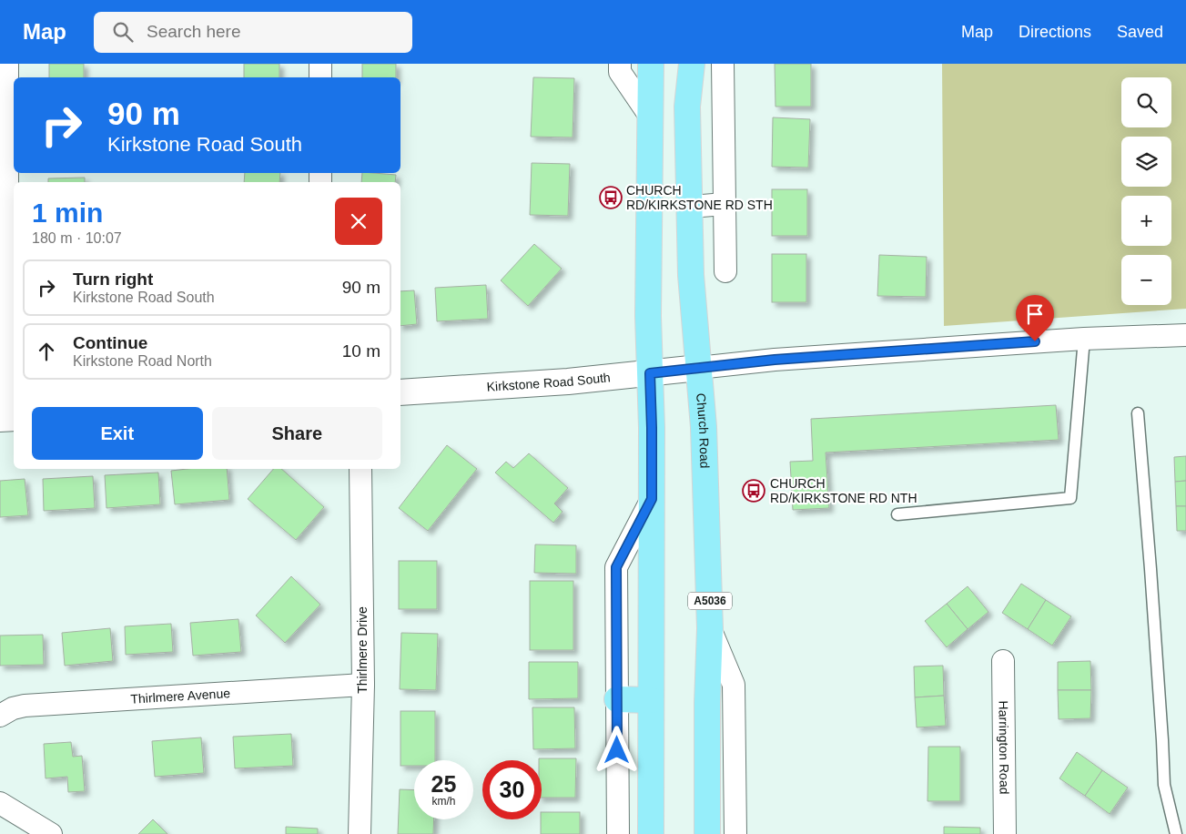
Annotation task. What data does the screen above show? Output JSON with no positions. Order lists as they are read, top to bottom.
{
  "streets": {
    "highway": ["Church Road", "A5036"],
    "street": [
      "Kirkstone Road South",
      "Thirlmere Drive",
      "Thirlmere Avenue",
      "Harrington Road"
    ]
  },
  "crossings": [
    ["Kirkstone Road South", "Church Road"],
    ["Thirlmere Drive", "Thirlmere Avenue"]
  ],
  "places": {
    "bus stop": ["CHURCH RD/KIRKSTONE RD STH", "CHURCH RD/KIRKSTONE RD NTH"]
  },
  "page": {
    "header": "Map",
    "search": "Search here",
    "nav": ["Map", "Directions", "Saved"],
    "map_buttons": ["+", "−"],
    "turn": ["90 m", "Kirkstone Road South"],
    "heading": ["1 min", "180 m · 10:07"],
    "list": [
      {
        "name": "Turn right",
        "note": "Kirkstone Road South",
        "value": "90 m"
      },
      {
        "name": "Continue",
        "note": "Kirkstone Road North",
        "value": "10 m"
      }
    ],
    "buttons": ["Exit", "Share"],
    "speed": "25 km/h",
    "limit": "30"
  }
}
